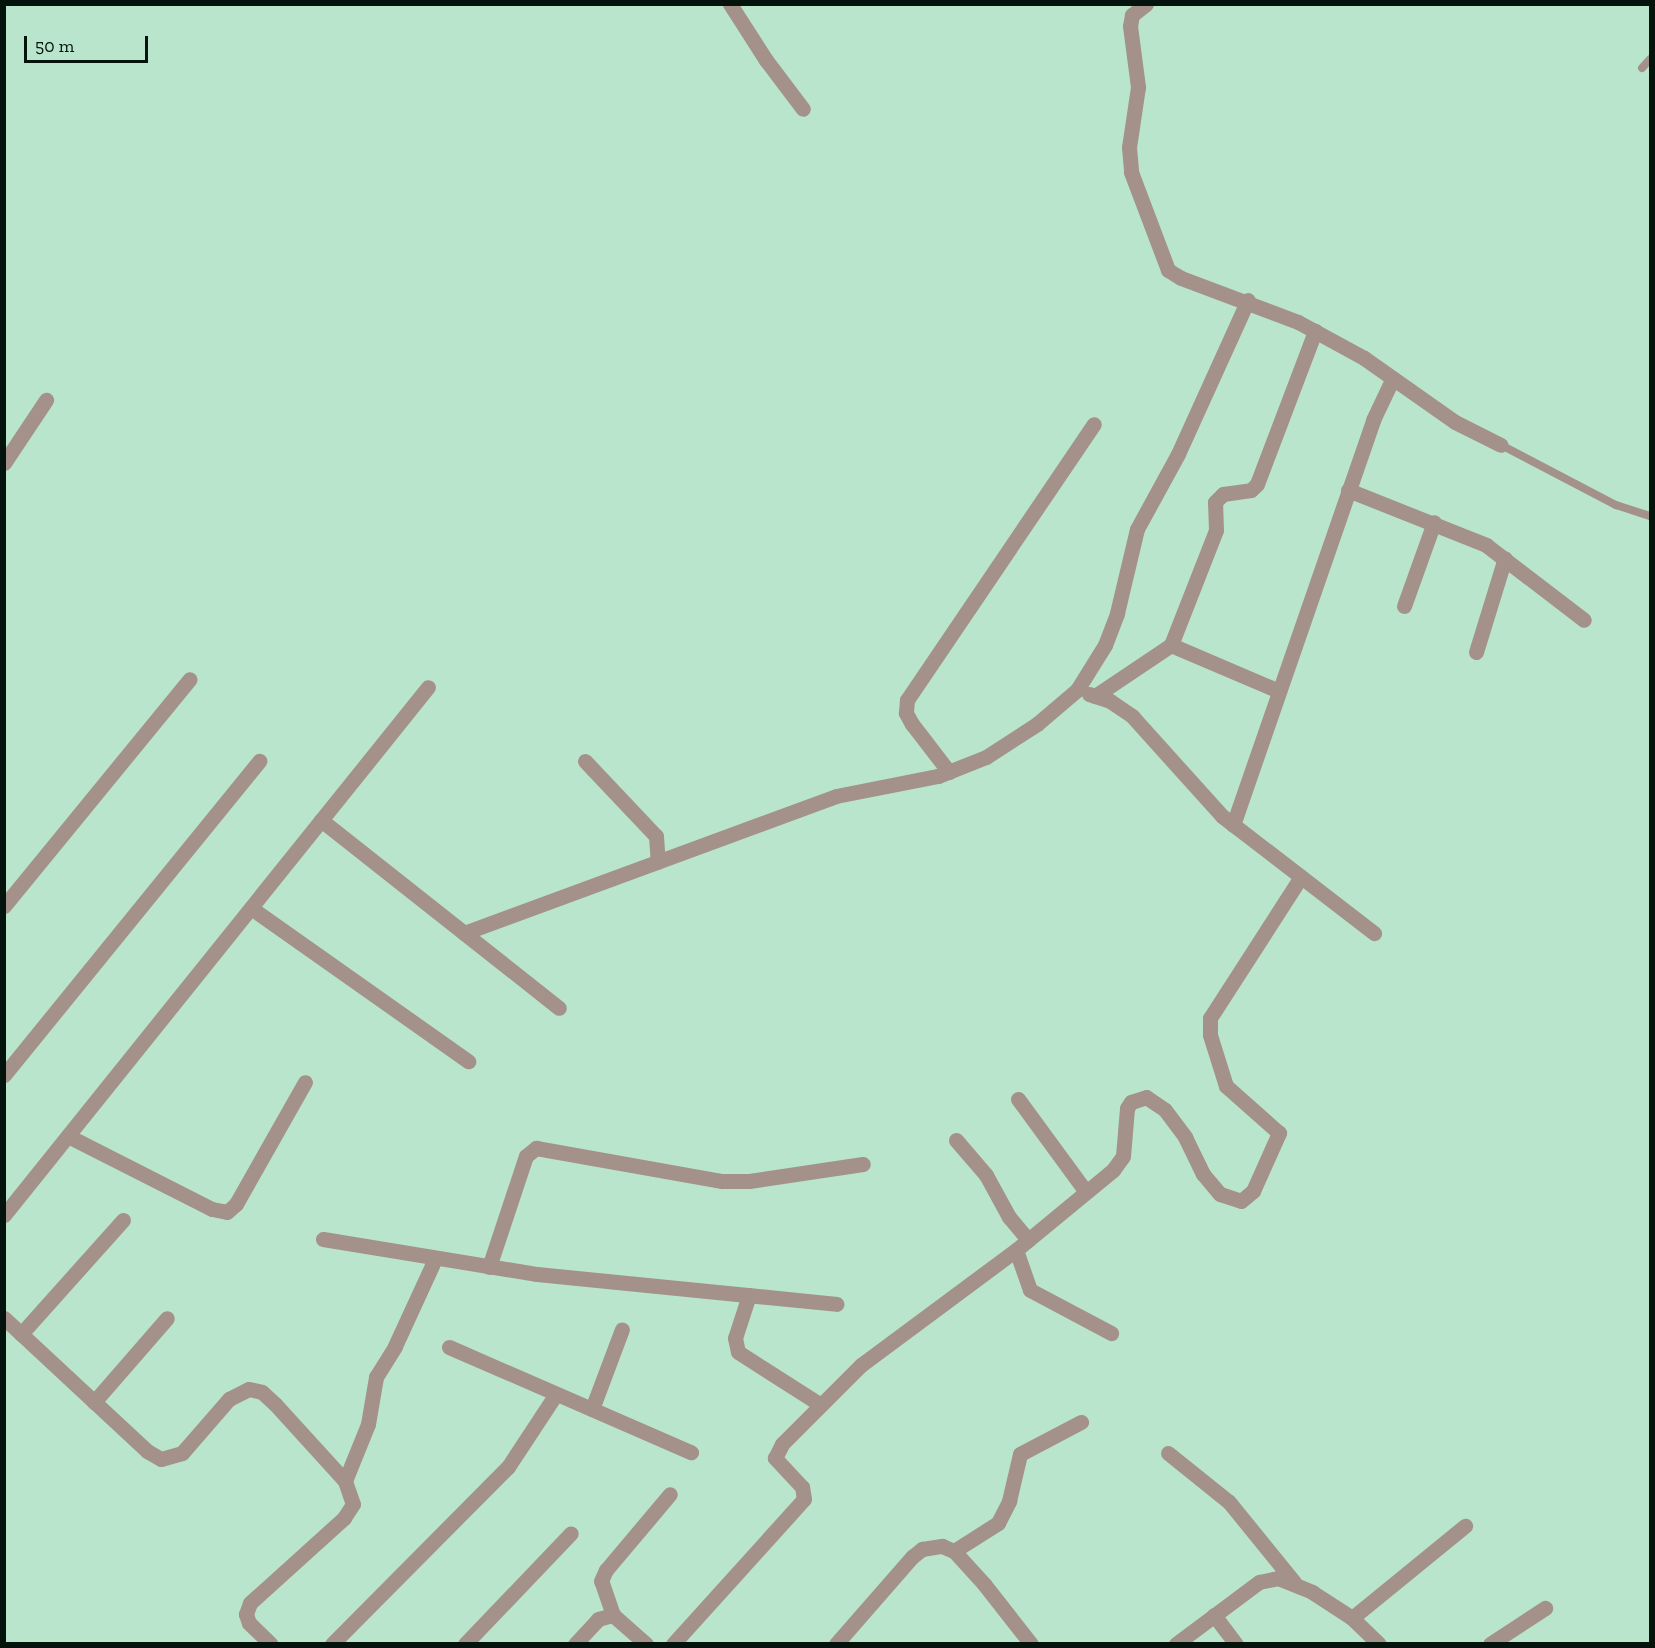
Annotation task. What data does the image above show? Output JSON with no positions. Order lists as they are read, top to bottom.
{
  "scale_bar": "50 m"
}
